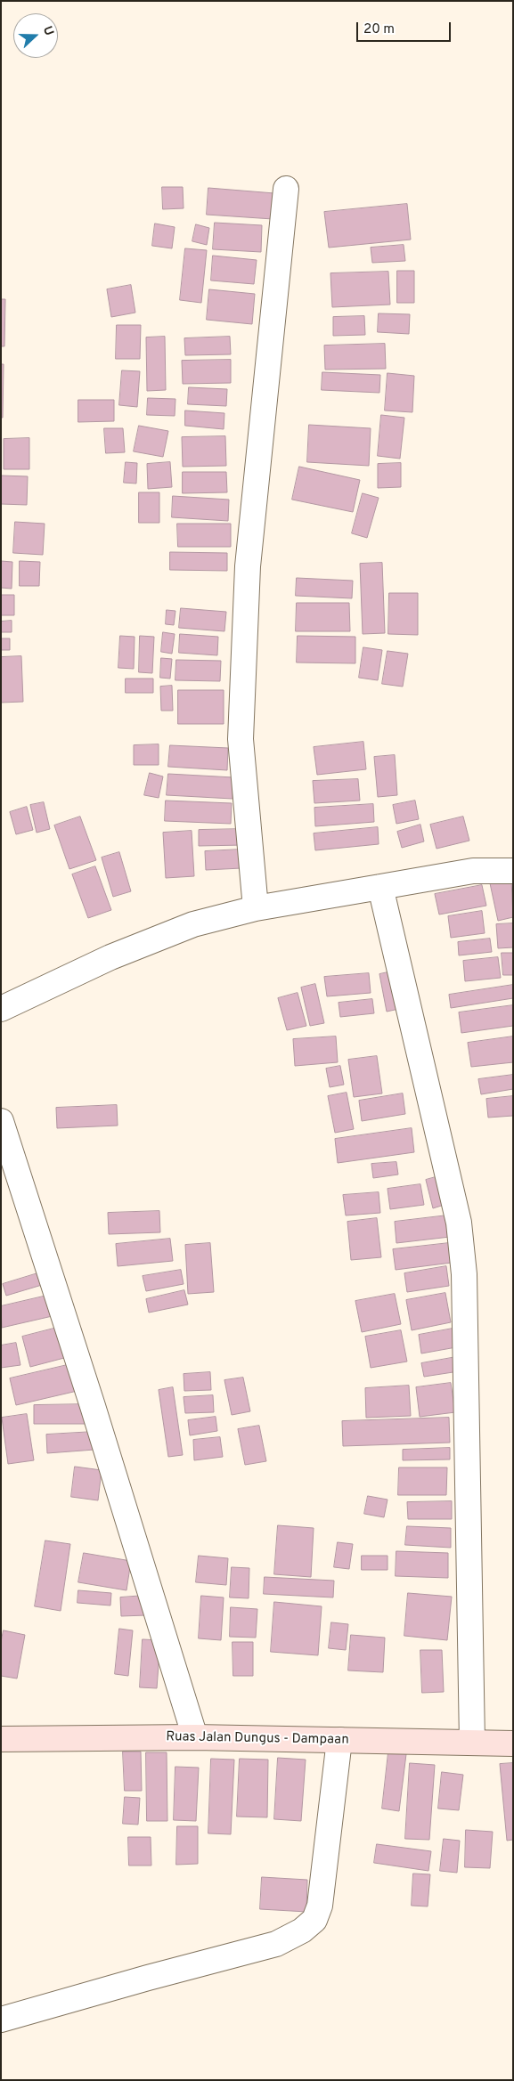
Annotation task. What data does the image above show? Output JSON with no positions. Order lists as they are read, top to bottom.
{
  "streets": {
    "main road": ["Ruas Jalan Dungus - Dampaan"]
  },
  "scale_bar": "20 m",
  "north": "right"
}
